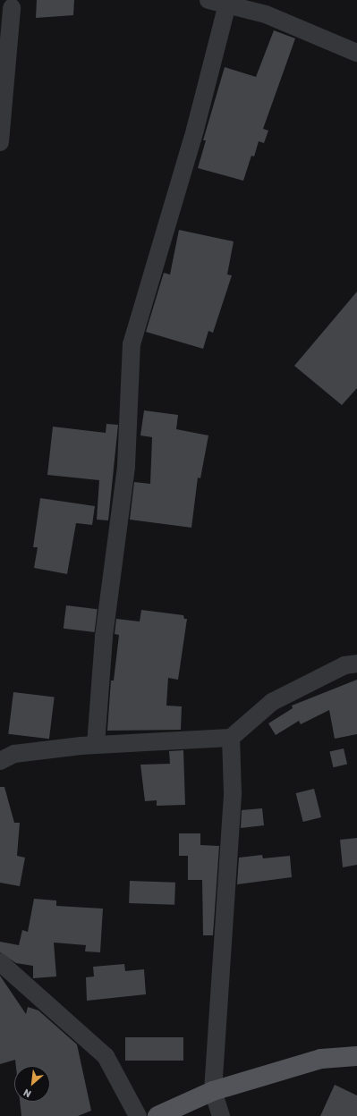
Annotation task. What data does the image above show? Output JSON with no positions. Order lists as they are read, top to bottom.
{
  "north": "bottom left"
}
